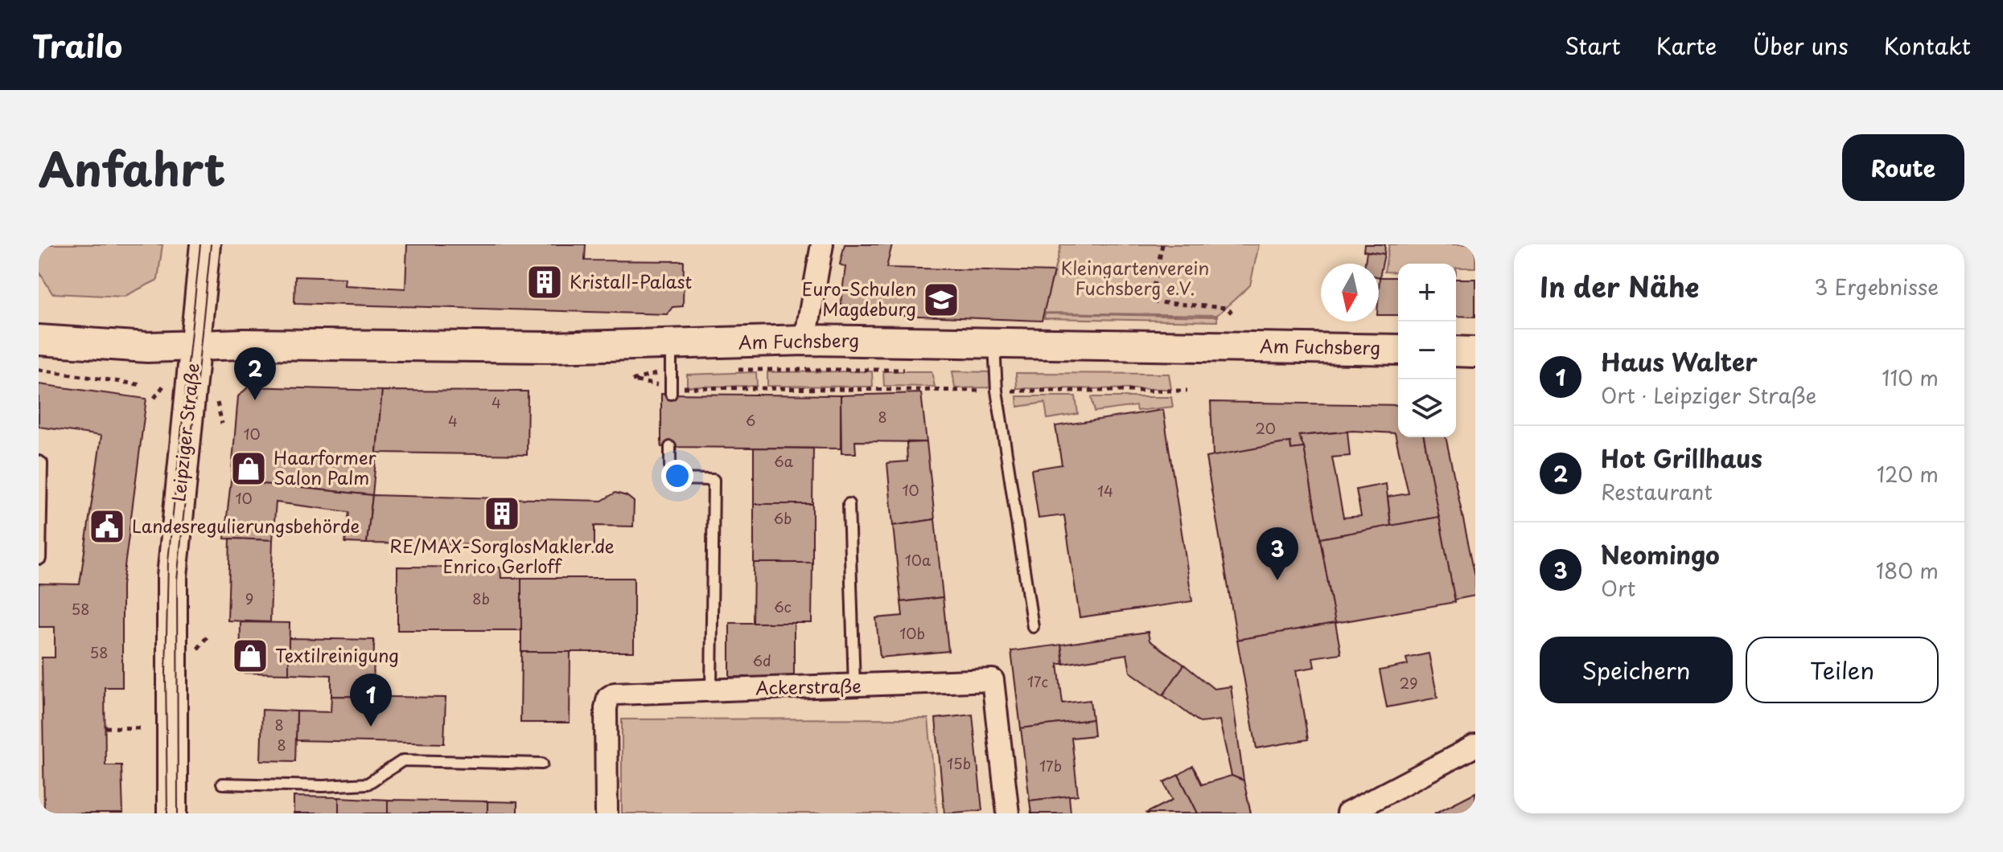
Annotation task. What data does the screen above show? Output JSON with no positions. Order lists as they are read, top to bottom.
{
  "streets": {
    "main road": ["Am Fuchsberg", "Leipziger Straße"],
    "street": ["Ackerstraße"]
  },
  "crossings": [
    ["Am Fuchsberg", "Leipziger Straße"]
  ],
  "parks": ["Kleingartenverein Fuchsberg e.V."],
  "places": {
    "building": ["Kristall-Palast", "RE/MAX-SorglosMakler.de Enrico Gerloff"],
    "school or university": ["Euro-Schulen Magdeburg"],
    "shop": ["Haarformer Salon Palm", "Textilreinigung"],
    "public building": ["Landesregulierungsbehörde"]
  },
  "house_numbers": [
    "4",
    "8",
    "6",
    "4",
    "20",
    "10",
    "6a",
    "10",
    "14",
    "10",
    "6b",
    "10a",
    "9",
    "8b",
    "6c",
    "58",
    "10b",
    "58",
    "6d",
    "17c",
    "29",
    "8",
    "8",
    "15b",
    "17b"
  ],
  "north": "bottom",
  "page": {
    "header": "Trailo",
    "nav": [
      "Start",
      "Karte",
      "Über uns",
      "Kontakt"
    ],
    "title": "Anfahrt",
    "buttons": [
      "Route",
      ["Speichern", "Teilen"]
    ],
    "heading": ["In der Nähe", "3 Ergebnisse"],
    "map_buttons": ["+", "−"],
    "list": [
      {
        "mark": "1",
        "name": "Haus Walter",
        "note": "Ort · Leipziger Straße",
        "value": "110 m"
      },
      {
        "mark": "2",
        "name": "Hot Grillhaus",
        "note": "Restaurant",
        "value": "120 m"
      },
      {
        "mark": "3",
        "name": "Neomingo",
        "note": "Ort",
        "value": "180 m"
      }
    ],
    "pins": ["2", "3", "1"]
  }
}
